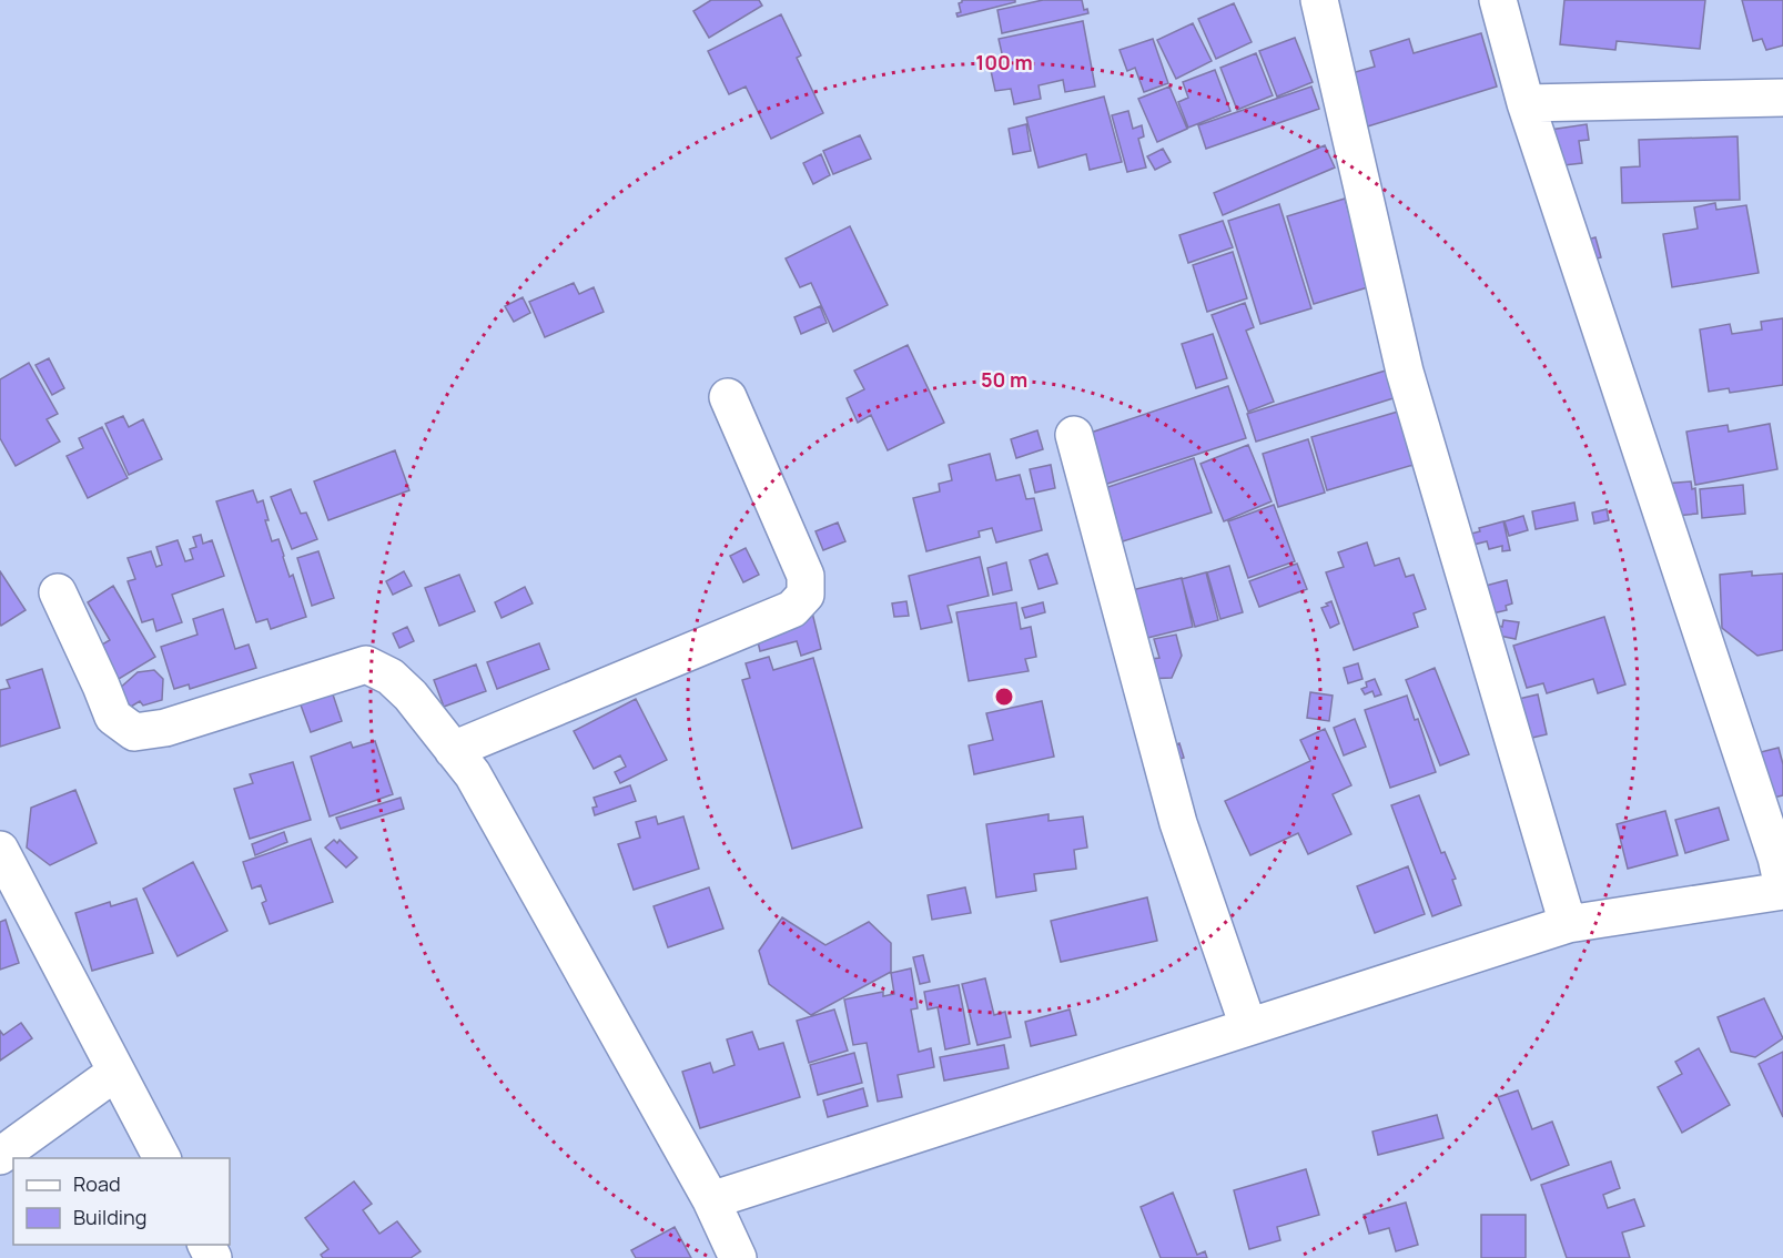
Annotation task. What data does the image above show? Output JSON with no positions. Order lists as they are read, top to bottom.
{
  "legend": ["Road", "Building"],
  "rings": ["100 m", "50 m"]
}
